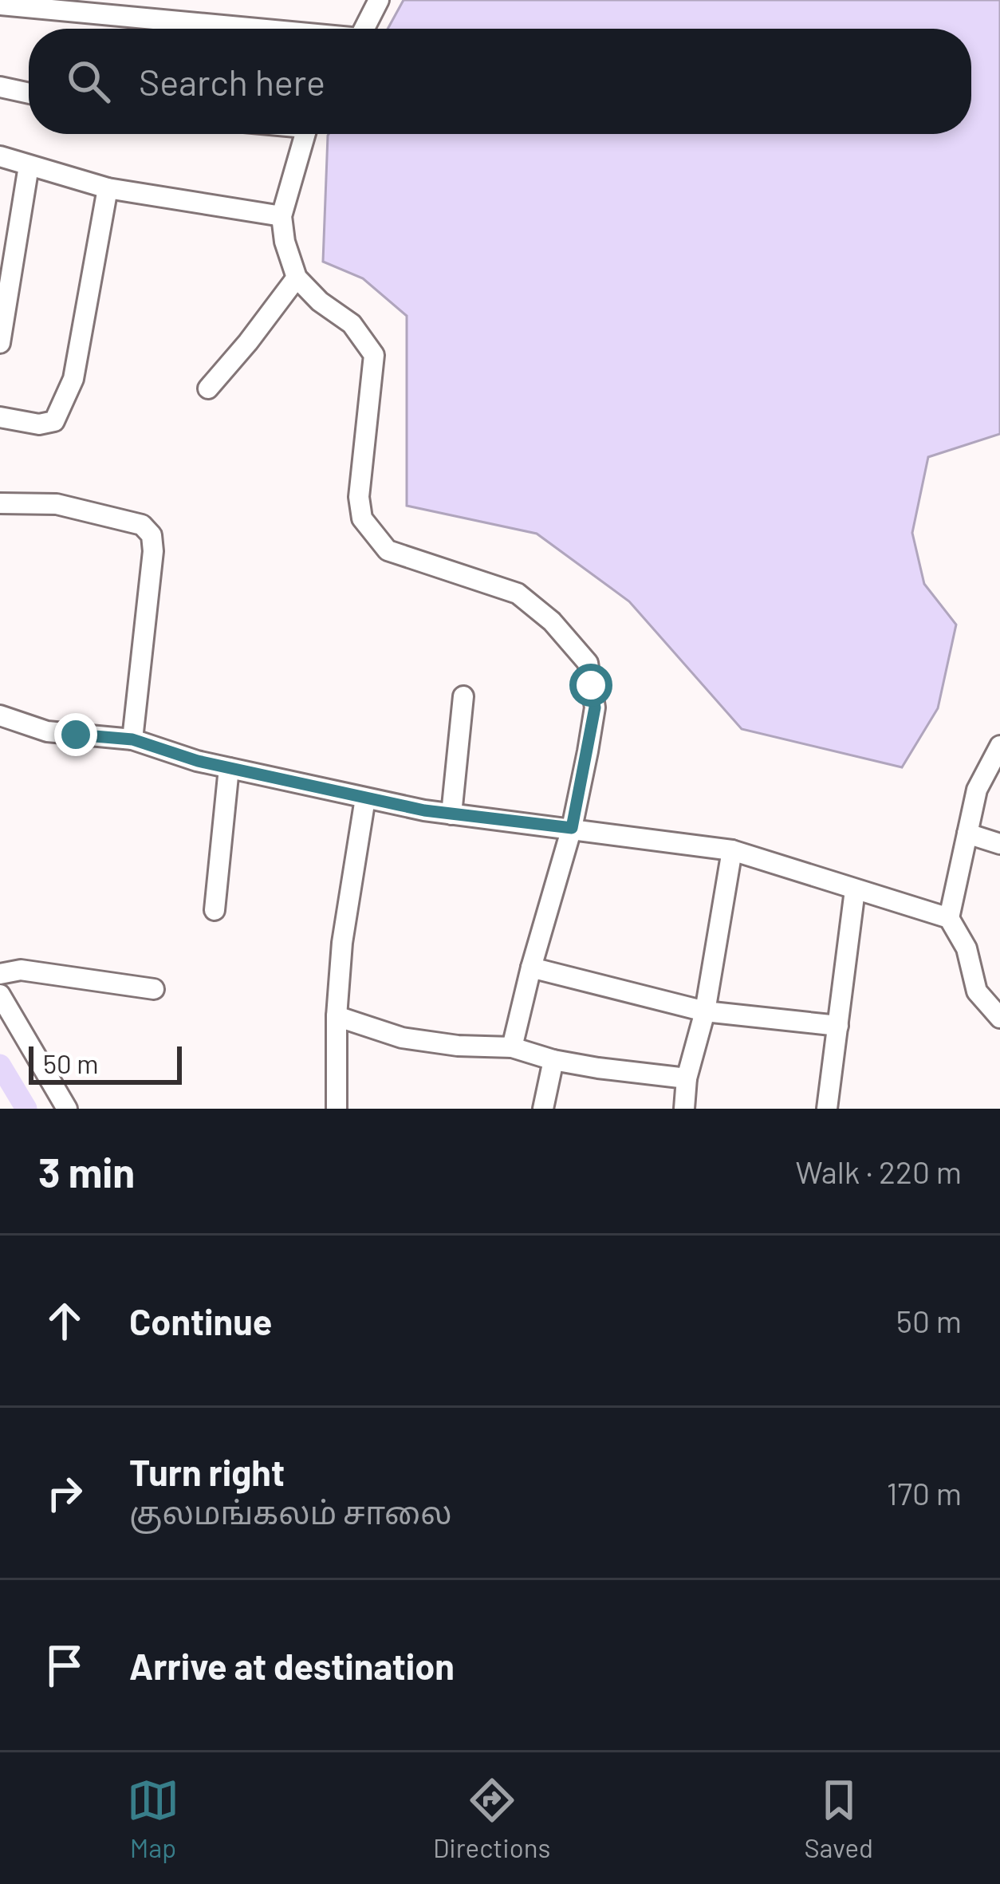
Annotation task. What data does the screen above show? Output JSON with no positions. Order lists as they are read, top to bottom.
{
  "scale_bar": "50 m",
  "page": {
    "search": "Search here",
    "scale": "50 m",
    "heading": ["3 min", "Walk · 220 m"],
    "list": [
      ["Continue", "50 m"],
      ["Turn right", "குலமங்கலம் சாலை", "170 m"],
      "Arrive at destination"
    ],
    "nav": ["Map", "Directions", "Saved"]
  }
}
